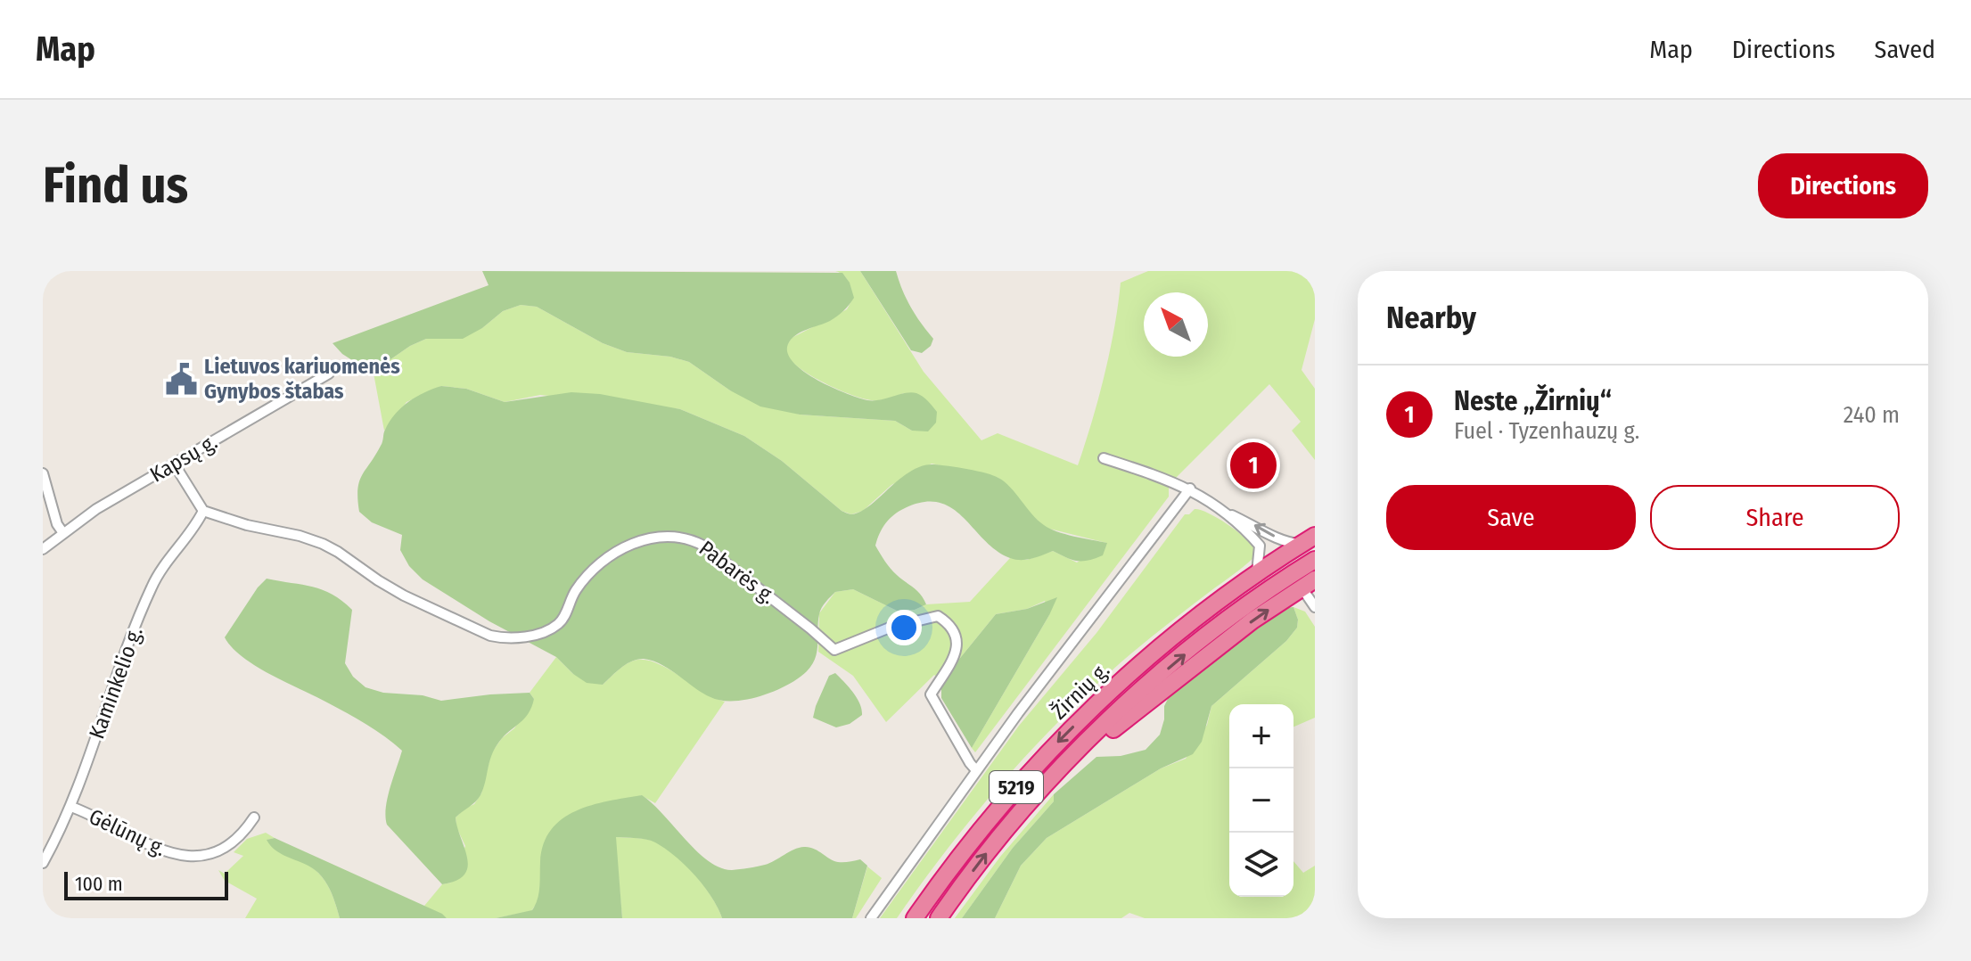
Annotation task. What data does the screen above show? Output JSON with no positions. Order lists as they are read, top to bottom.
{
  "streets": {
    "highway": ["Žirnių g.", "5219"],
    "street": [
      "Kapsų g.",
      "Pabarės g.",
      "Kaminkelio g.",
      "Gėlūnų g."
    ]
  },
  "crossings": [
    ["Pabarės g.", "Kaminkelio g."],
    ["Kaminkelio g.", "Gėlūnų g."],
    ["Žirnių g.", "5219"]
  ],
  "places": {
    "public building": ["Lietuvos kariuomenės Gynybos štabas"]
  },
  "scale_bar": "100 m",
  "north": "top left",
  "page": {
    "header": "Map",
    "nav": ["Map", "Directions", "Saved"],
    "buttons": [
      "Directions",
      ["Save", "Share"]
    ],
    "title": "Find us",
    "heading": "Nearby",
    "list": [
      {
        "mark": "1",
        "name": "Neste „Žirnių“",
        "note": "Fuel · Tyzenhauzų g.",
        "value": "240 m"
      }
    ],
    "pins": "1",
    "map_buttons": ["+", "−"],
    "scale": "100 m"
  }
}
